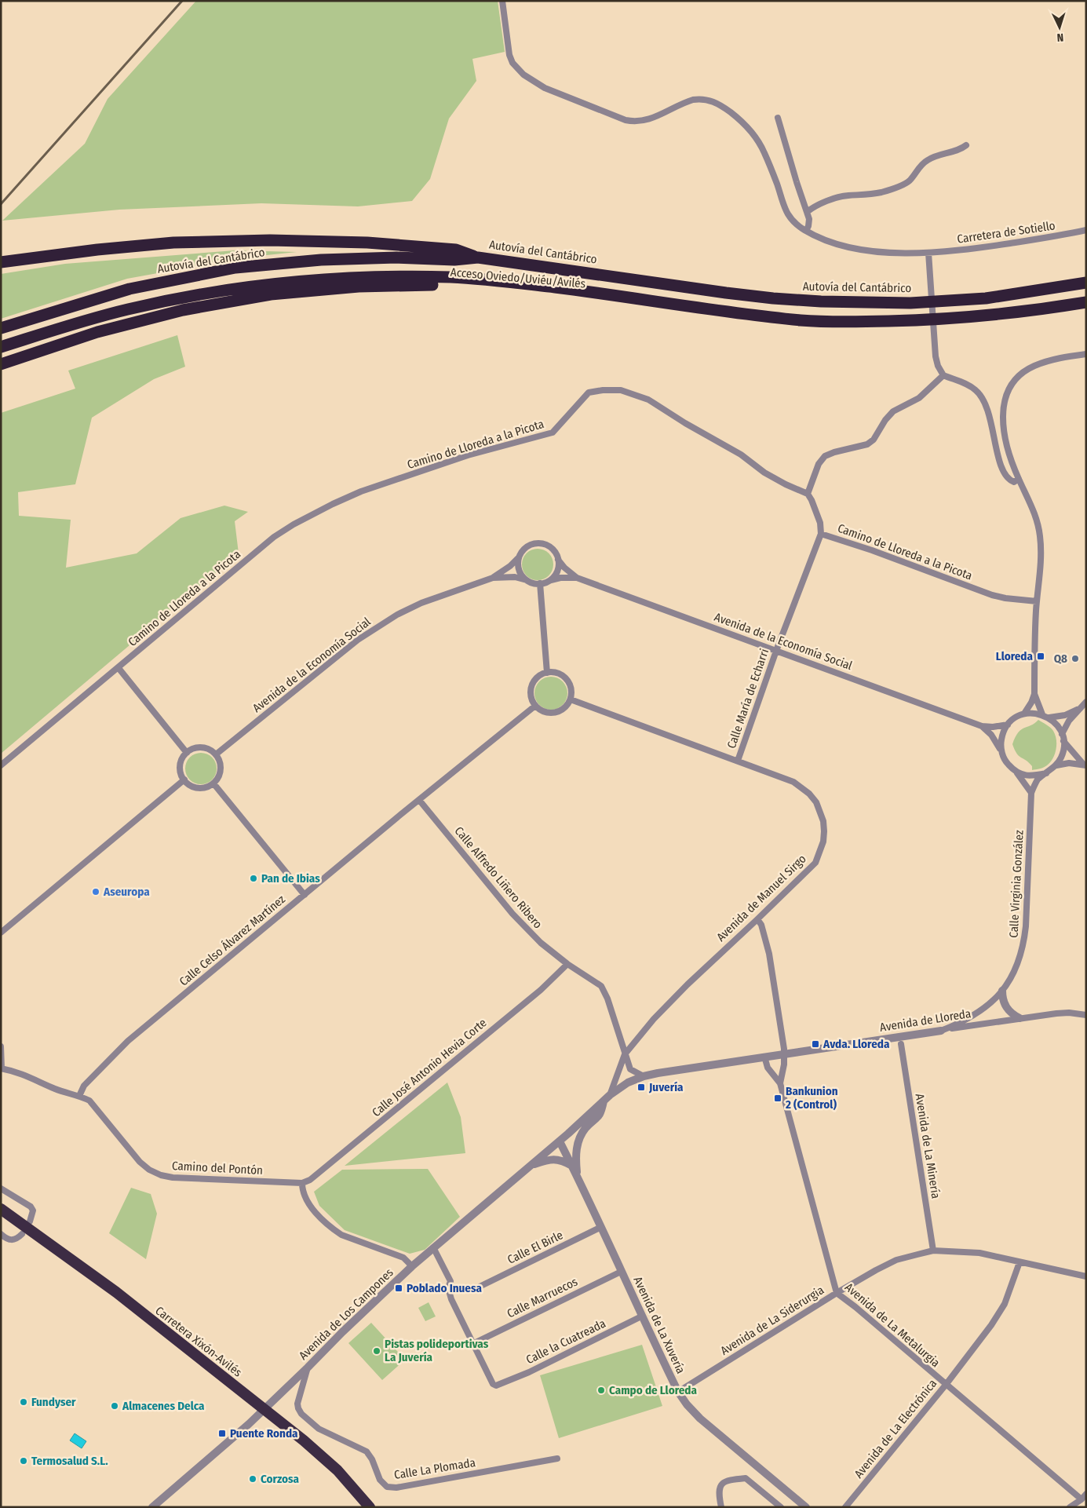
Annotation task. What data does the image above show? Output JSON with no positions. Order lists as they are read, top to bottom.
{
  "streets": {
    "highway": ["Autovía del Cantábrico", "Acceso Oviedo/Uviéu/Avilés", "Carretera Xixón-Avilés"],
    "street": [
      "Carretera de Sotiello",
      "Camino de Lloreda a la Picota",
      "Avenida de la Economía Social",
      "Calle María de Echarri",
      "Calle Alfredo Liñero Ribero",
      "Calle Virginia González",
      "Avenida de Manuel Sirgo",
      "Calle Celso Álvarez Martínez",
      "Avenida de Lloreda",
      "Calle José Antonio Hevia Corte",
      "Avenida de La Minería",
      "Camino del Pontón",
      "Calle El Birle",
      "Calle Marruecos",
      "Avenida de Los Campones",
      "Avenida de La Siderurgia",
      "Avenida de La Xuvería",
      "Avenida de La Metalurgia",
      "Calle la Cuatreada",
      "Avenida de La Electrónica",
      "Calle La Plomada"
    ]
  },
  "crossings": [
    ["Camino de Lloreda a la Picota", "Calle María de Echarri"],
    ["Avenida de la Economía Social", "Calle María de Echarri"],
    ["Calle María de Echarri", "Avenida de Manuel Sirgo"],
    ["Calle Alfredo Liñero Ribero", "Avenida de Manuel Sirgo"],
    ["Calle Alfredo Liñero Ribero", "Calle Celso Álvarez Martínez"],
    ["Calle Alfredo Liñero Ribero", "Calle José Antonio Hevia Corte"],
    ["Calle Virginia González", "Avenida de Lloreda"],
    ["Avenida de Manuel Sirgo", "Calle Celso Álvarez Martínez"],
    ["Avenida de Manuel Sirgo", "Avenida de Lloreda"],
    ["Avenida de Manuel Sirgo", "Avenida de Los Campones"],
    ["Avenida de Manuel Sirgo", "Avenida de La Xuvería"],
    ["Calle Celso Álvarez Martínez", "Camino del Pontón"],
    ["Calle José Antonio Hevia Corte", "Camino del Pontón"],
    ["Avenida de La Minería", "Avenida de La Siderurgia"],
    ["Calle El Birle", "Avenida de La Xuvería"],
    ["Calle Marruecos", "Avenida de La Xuvería"],
    ["Calle Marruecos", "Calle la Cuatreada"],
    ["Avenida de Los Campones", "Avenida de La Xuvería"],
    ["Avenida de Los Campones", "Calle La Plomada"],
    ["Avenida de La Siderurgia", "Avenida de La Xuvería"],
    ["Avenida de La Siderurgia", "Avenida de La Metalurgia"],
    ["Avenida de La Siderurgia", "Avenida de La Electrónica"],
    ["Avenida de La Xuvería", "Calle la Cuatreada"],
    ["Avenida de La Metalurgia", "Avenida de La Electrónica"]
  ],
  "places": {
    "transit": [
      "Lloreda",
      "Avda. Lloreda",
      "Juvería",
      "Bankunion 2 (Control)",
      "Poblado Inuesa",
      "Puente Ronda"
    ],
    "other": [
      "Q8",
      "Pan de Ibias",
      "Aseuropa",
      "Pistas polideportivas La Juvería",
      "Campo de Lloreda",
      "Fundyser",
      "Almacenes Delca",
      "Termosalud S.L.",
      "Corzosa"
    ]
  },
  "north": "bottom"
}
